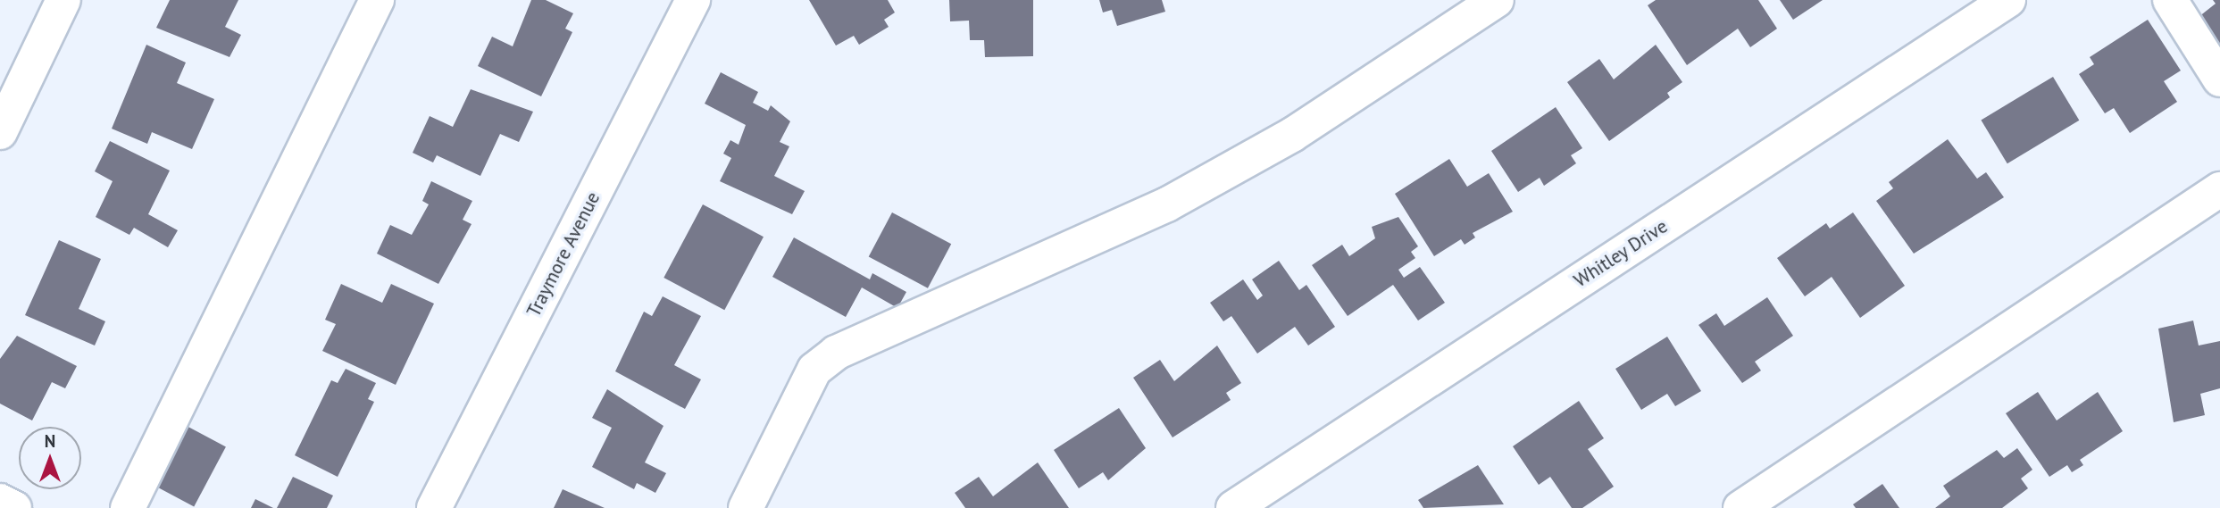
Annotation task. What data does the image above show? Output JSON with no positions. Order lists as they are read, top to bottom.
{
  "streets": {
    "street": ["Whitley Drive", "Traymore Avenue"]
  },
  "north": "top"
}
